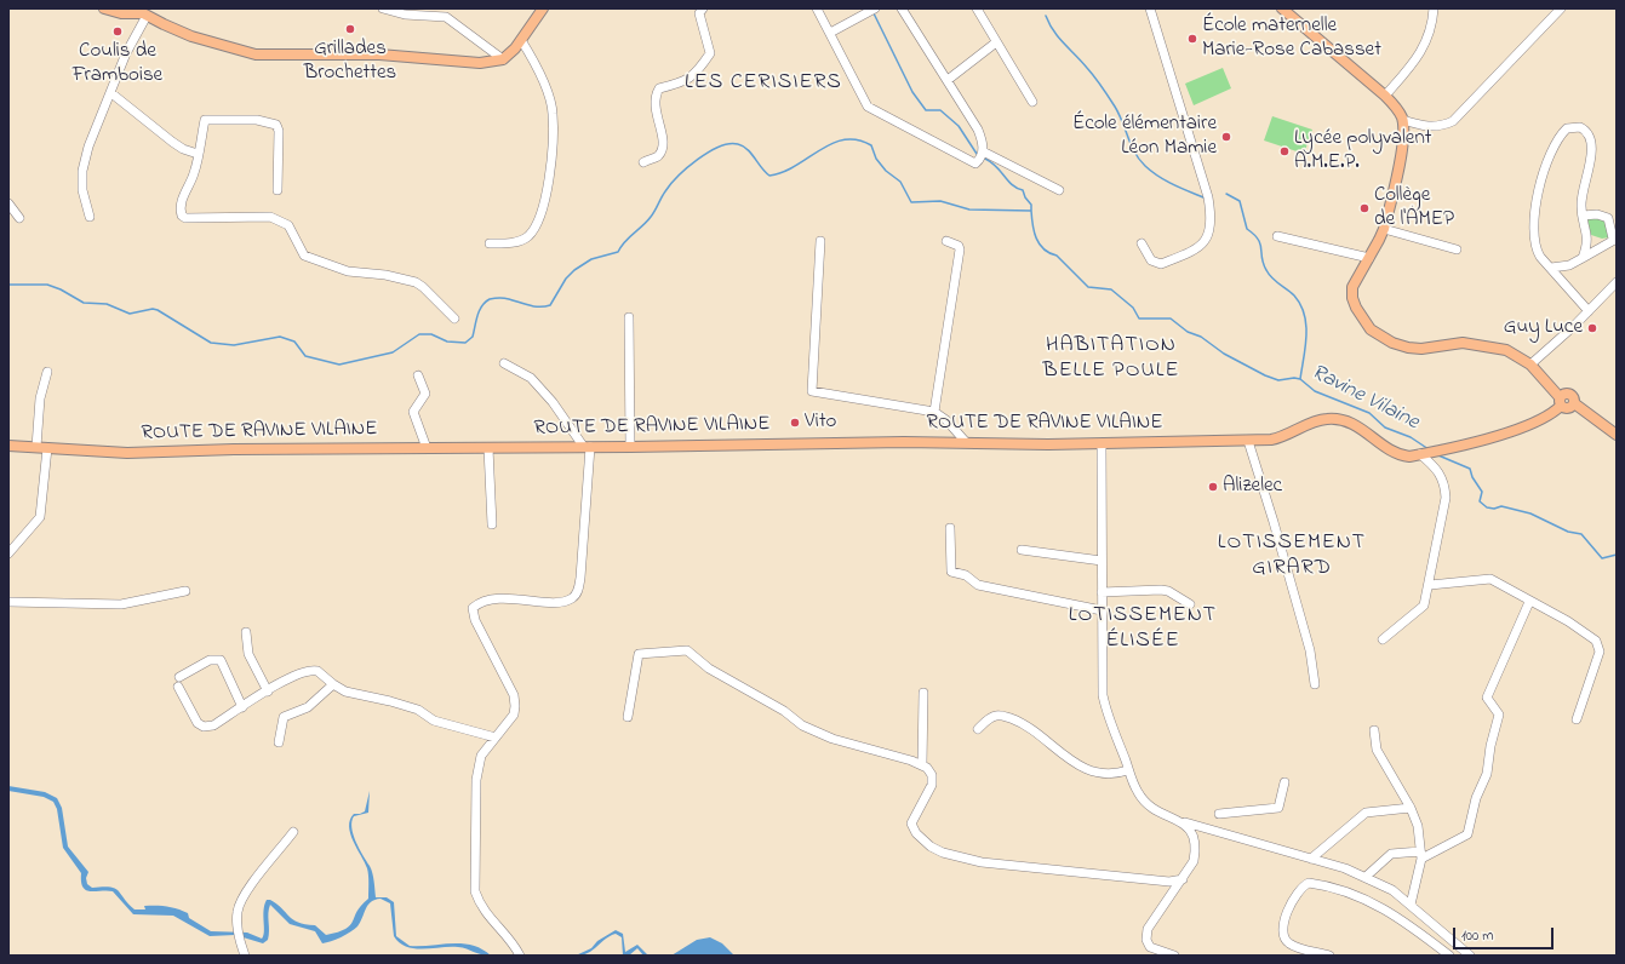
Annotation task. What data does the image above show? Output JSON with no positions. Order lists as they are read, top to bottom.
{
  "streets": {
    "main road": ["ROUTE DE RAVINE VILAINE"]
  },
  "districts": [
    "LES CERISIERS",
    "HABITATION BELLE POULE",
    "LOTISSEMENT GIRARD",
    "LOTISSEMENT ÉLISÉE"
  ],
  "water": ["Ravine Vilaine"],
  "places": [
    "Grillades Brochettes",
    "Coulis de Framboise",
    "École maternelle Marie-Rose Cabasset",
    "École élémentaire Léon Mamie",
    "Lycée polyvalent A.M.E.P.",
    "Collège de l'AMEP",
    "Guy Luce",
    "Vito",
    "Alizelec"
  ],
  "scale_bar": "100 m"
}
